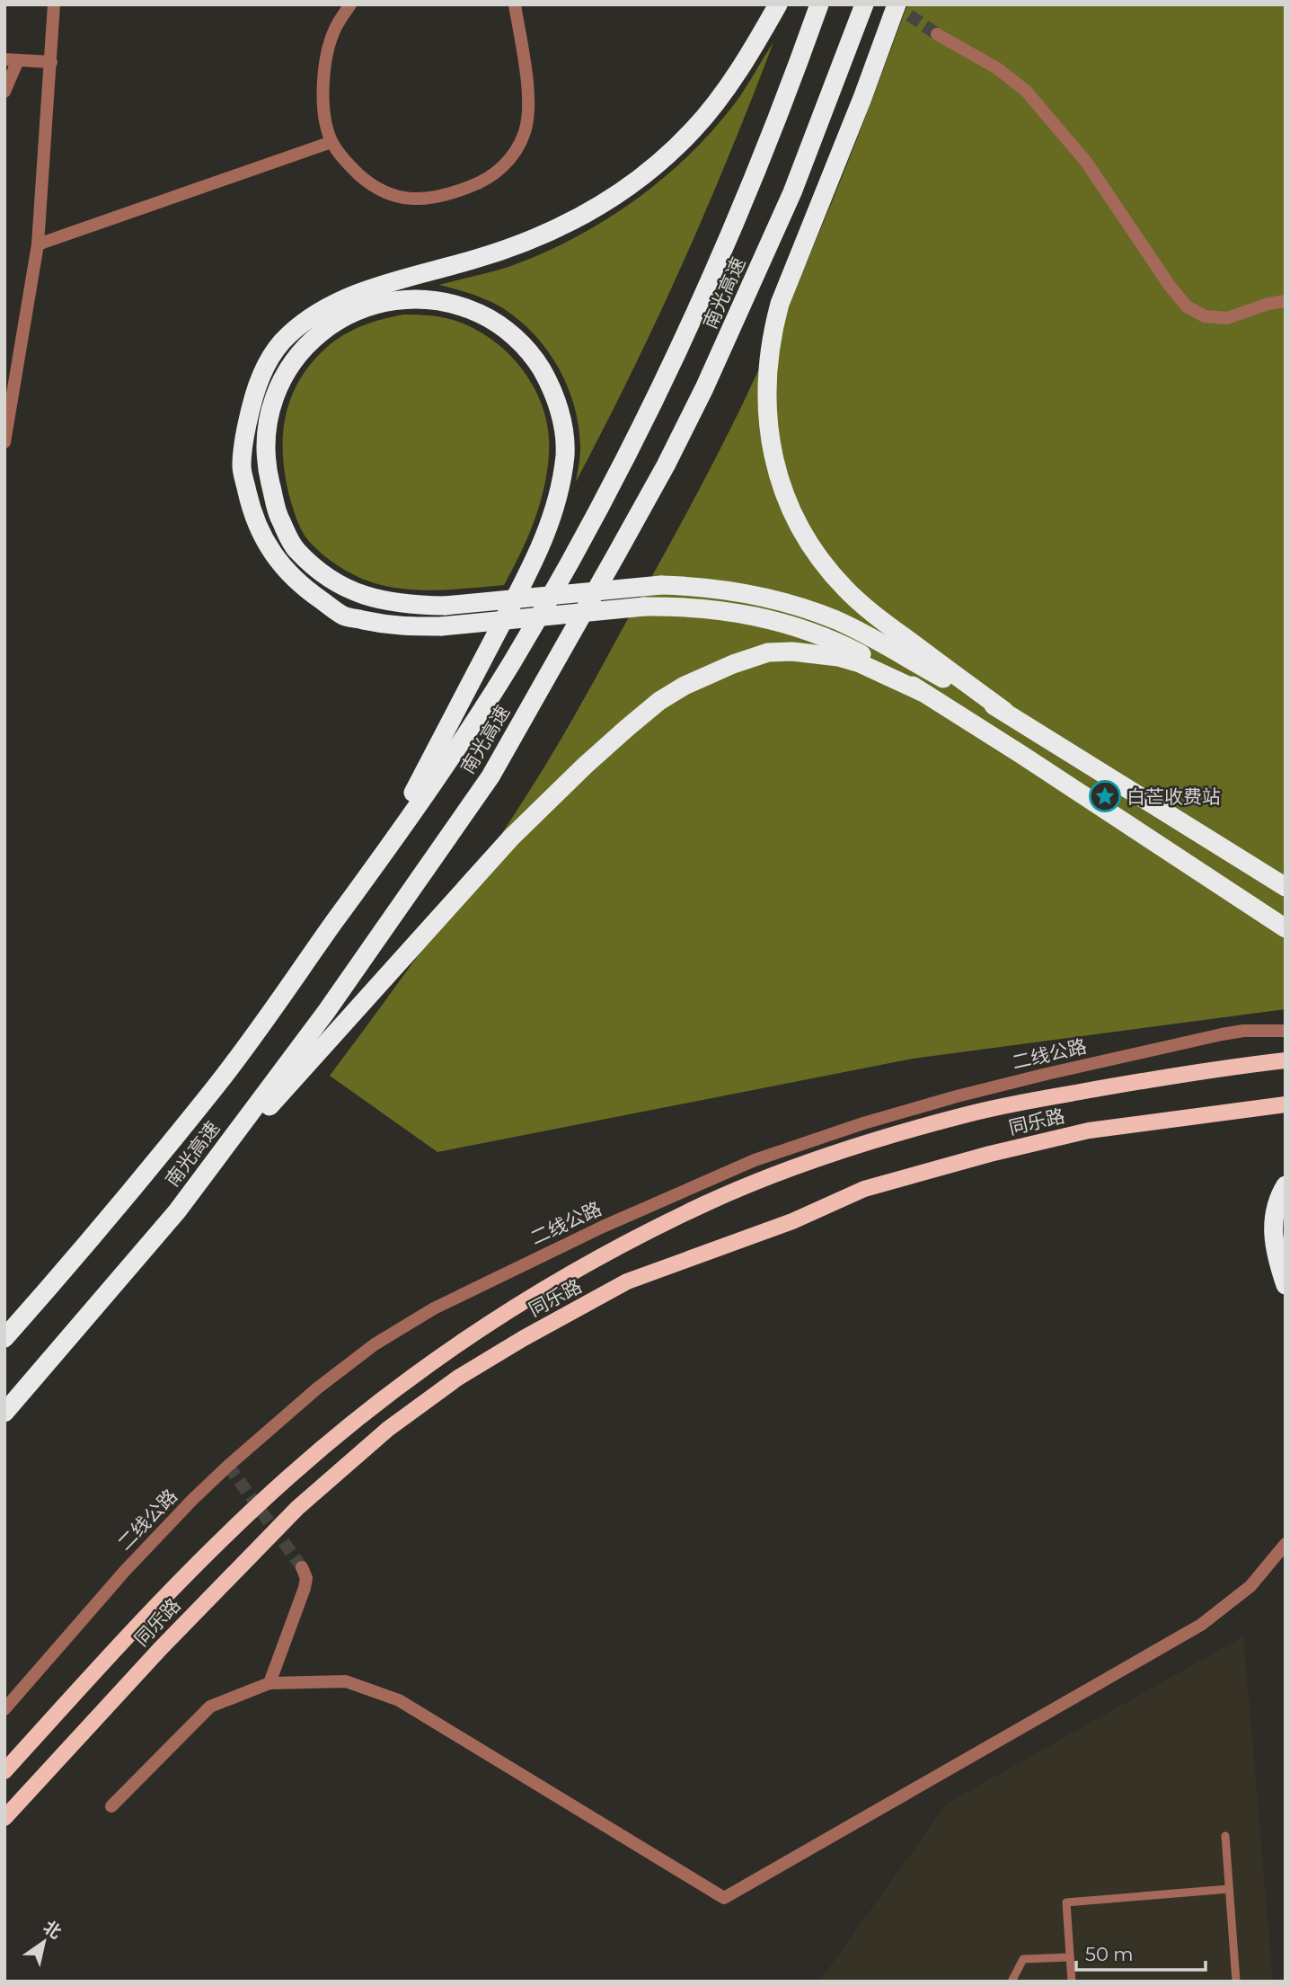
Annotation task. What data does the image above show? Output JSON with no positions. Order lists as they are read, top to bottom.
{
  "streets": {
    "highway": ["南光高速"],
    "main road": ["同乐路"],
    "street": ["二线公路"]
  },
  "places": {
    "place": ["白芒收费站"]
  },
  "scale_bar": "50 m",
  "north": "top right"
}
